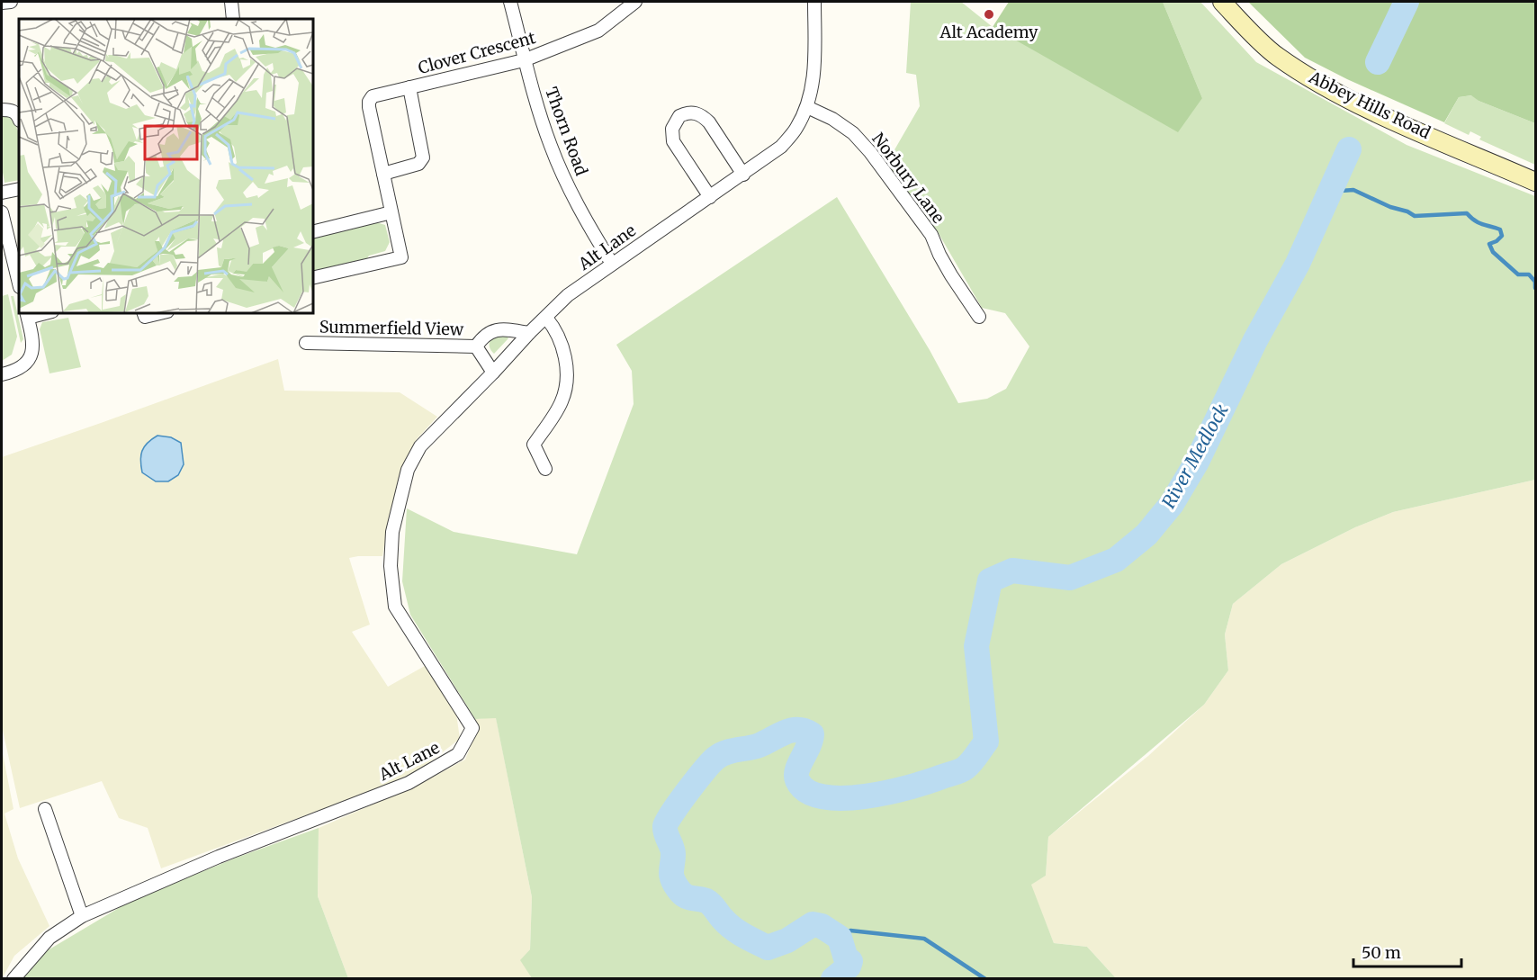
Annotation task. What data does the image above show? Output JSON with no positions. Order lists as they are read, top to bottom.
{
  "streets": {
    "main road": ["Abbey Hills Road"],
    "street": [
      "Clover Crescent",
      "Thorn Road",
      "Norbury Lane",
      "Alt Lane",
      "Summerfield View"
    ]
  },
  "crossings": [
    ["Clover Crescent", "Thorn Road"],
    ["Thorn Road", "Alt Lane"],
    ["Norbury Lane", "Alt Lane"]
  ],
  "water": ["River Medlock"],
  "places": ["Alt Academy"],
  "scale_bar": "50 m"
}
